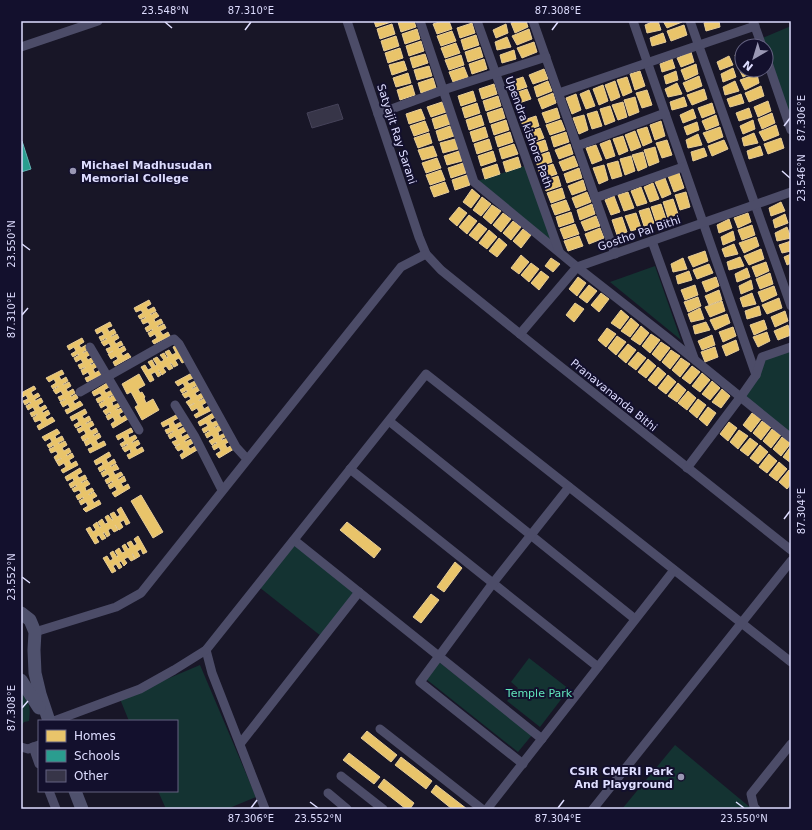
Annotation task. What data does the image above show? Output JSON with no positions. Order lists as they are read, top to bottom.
{
  "streets": {
    "street": [
      "Upendra kishore Path",
      "Satyajit Ray Sarani",
      "Gostho Pal Bithi",
      "Pranavananda Bithi"
    ]
  },
  "crossings": [
    ["Satyajit Ray Sarani", "Pranavananda Bithi"]
  ],
  "parks": ["Temple Park"],
  "places": ["Michael Madhusudan Memorial College", "CSIR CMERI Park And Playground"],
  "legend": ["Homes", "Schools", "Other"],
  "north": "bottom left",
  "coordinates": [
    "23.548°N",
    "87.310°E",
    "87.308°E",
    "87.306°E",
    "23.546°N",
    "23.550°N",
    "87.304°E",
    "23.552°N"
  ]
}
